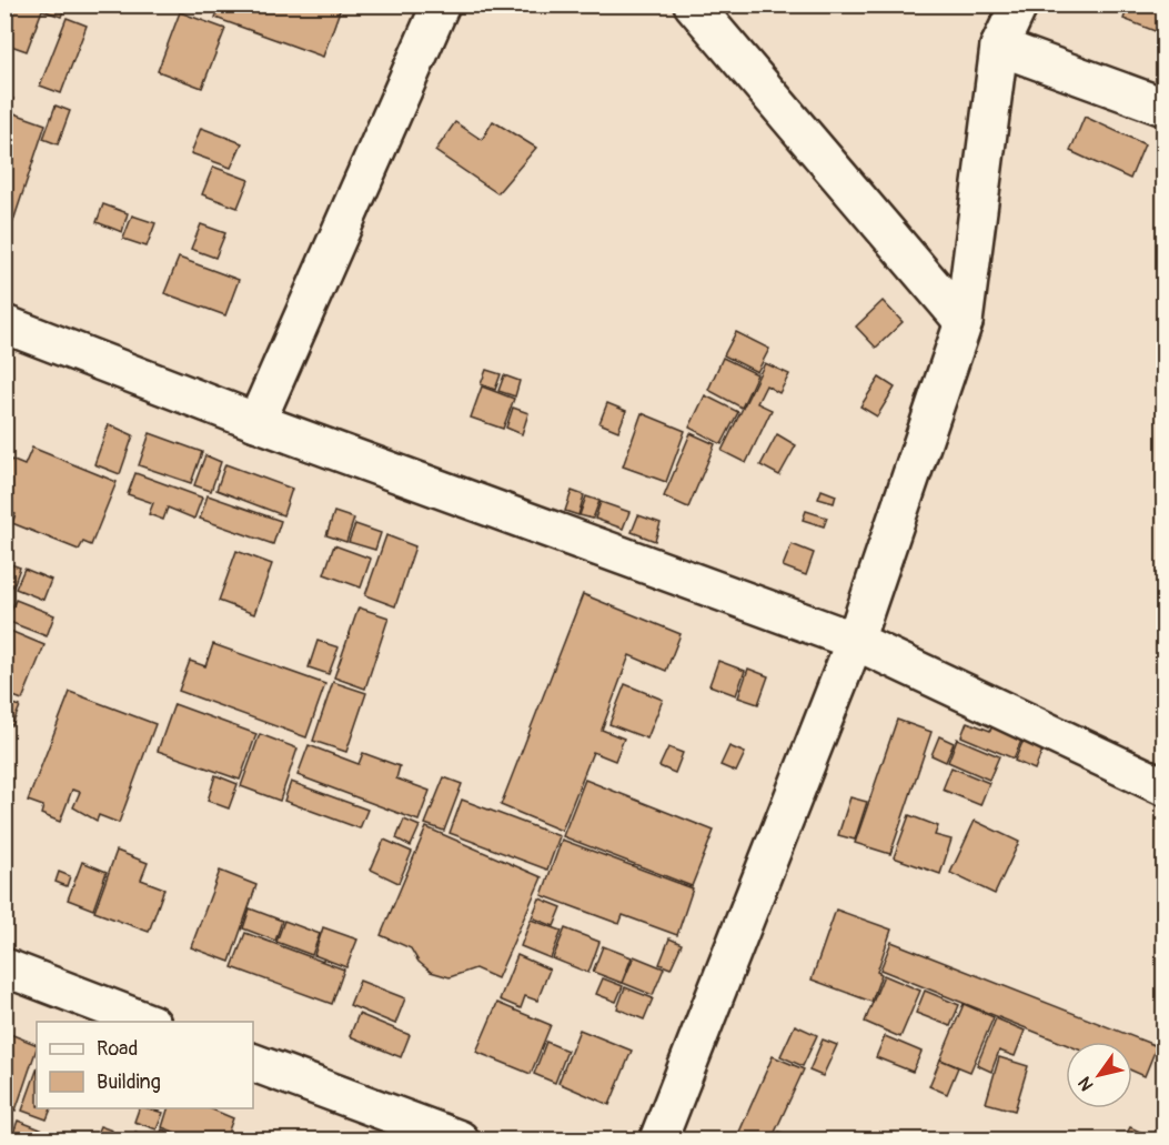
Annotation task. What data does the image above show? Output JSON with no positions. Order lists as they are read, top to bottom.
{
  "legend": ["Road", "Building"],
  "north": "bottom left"
}
